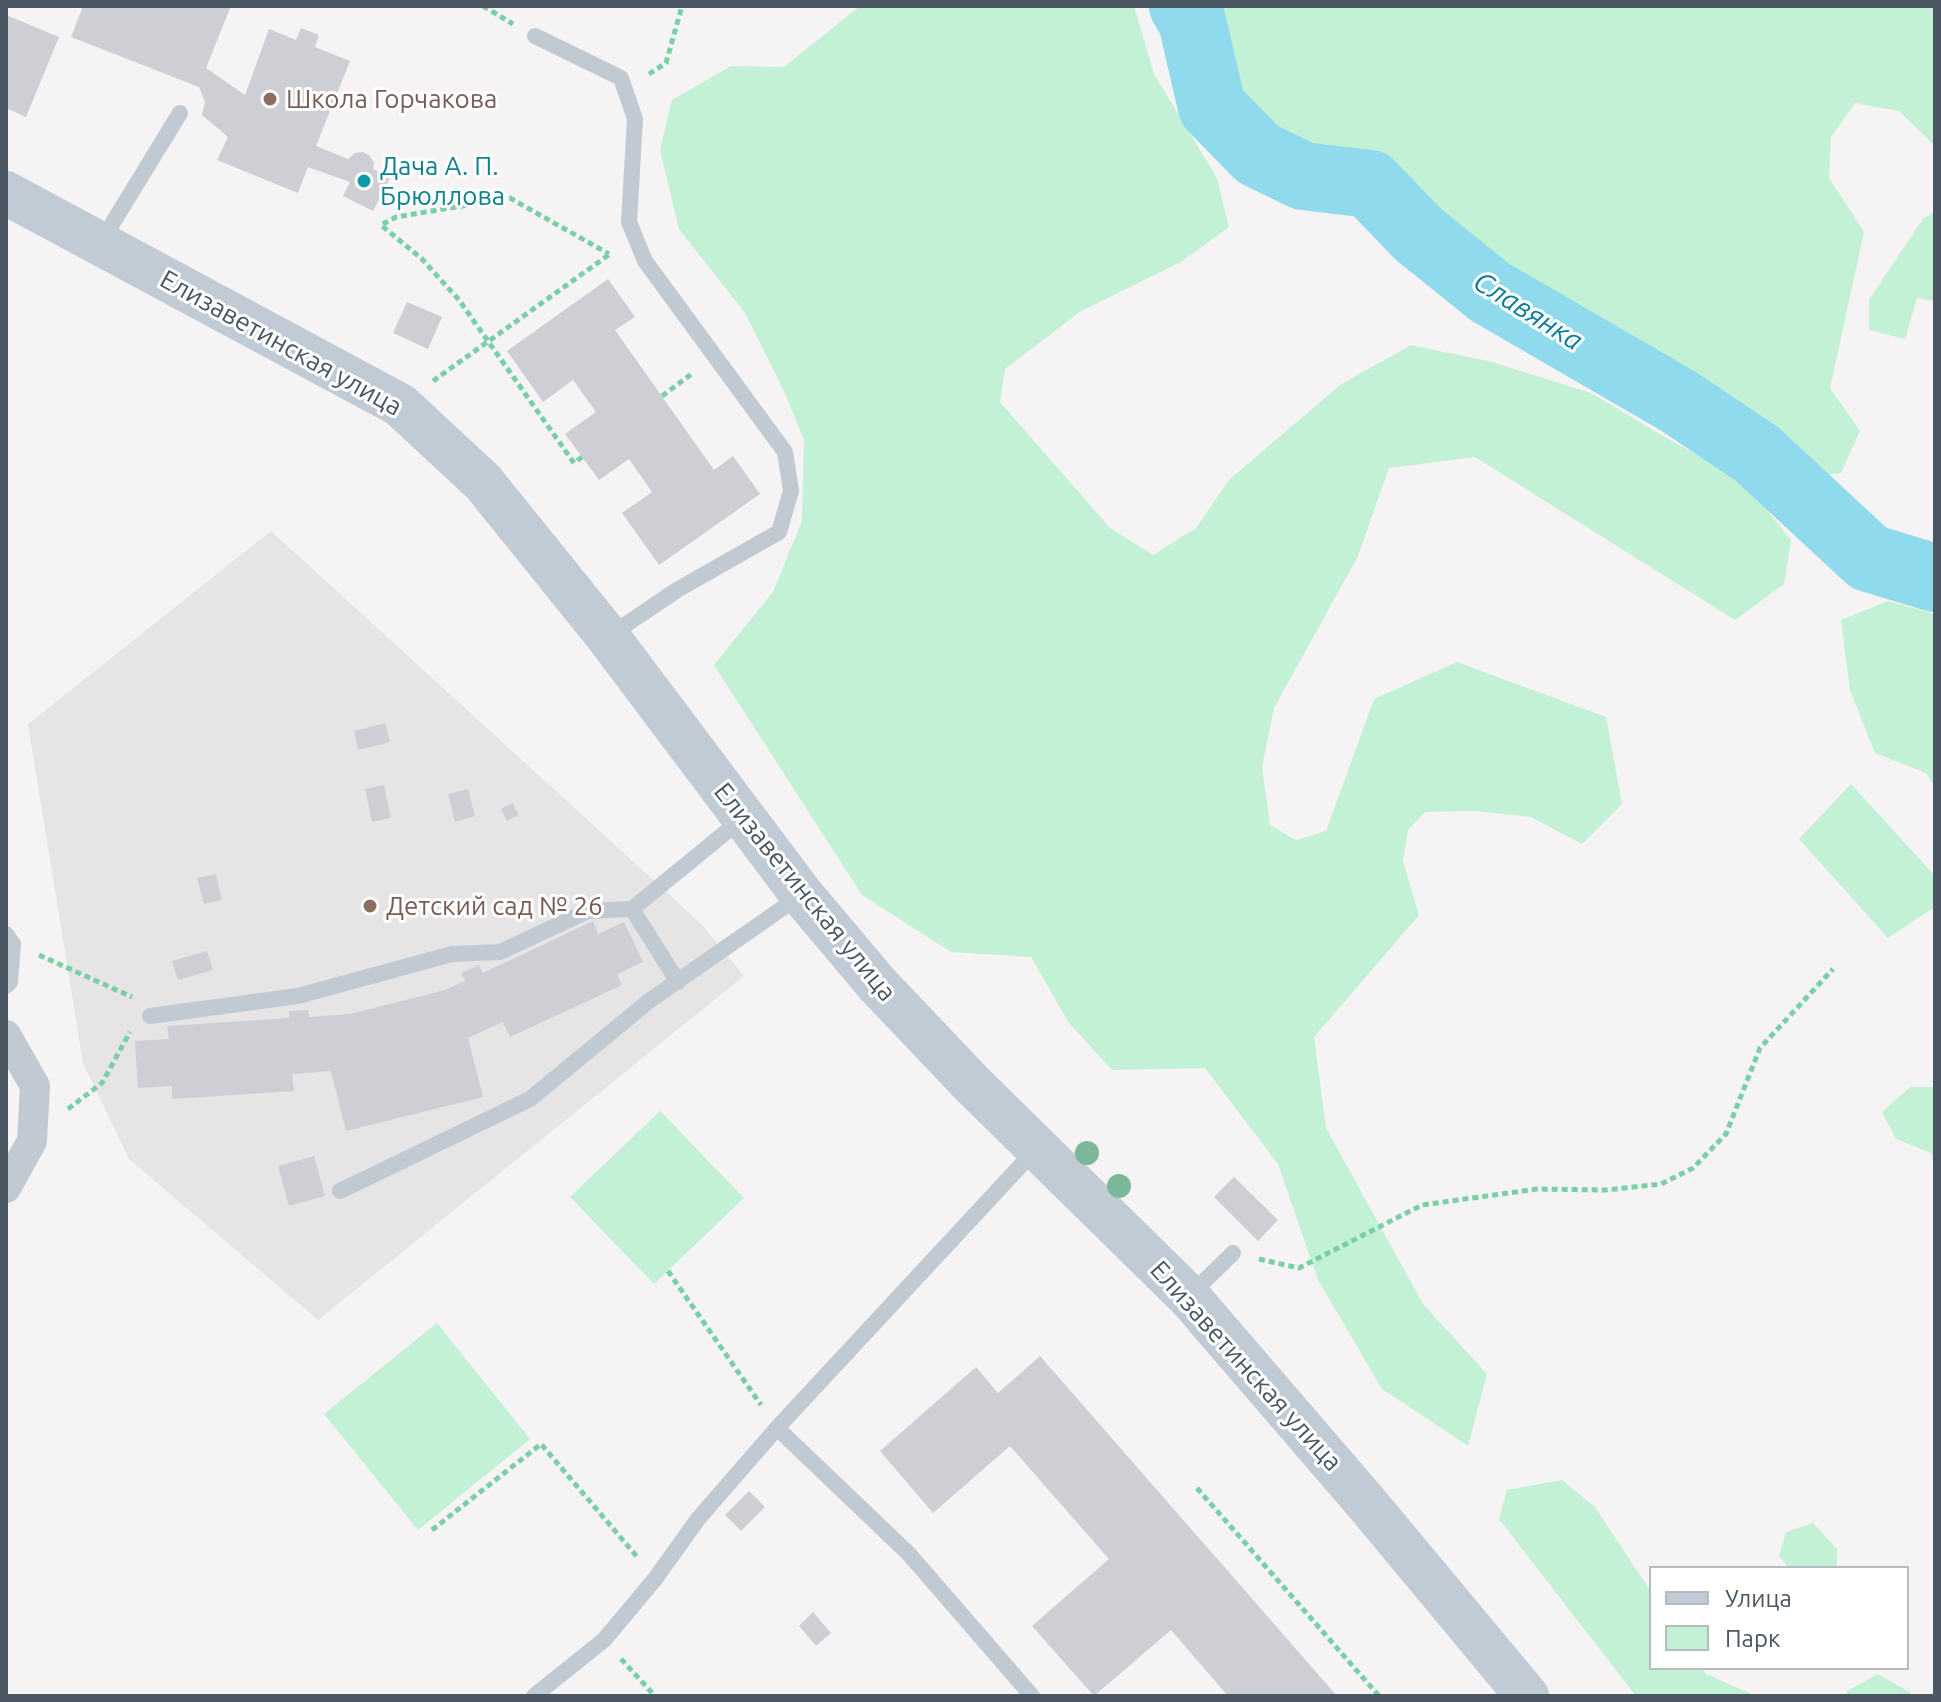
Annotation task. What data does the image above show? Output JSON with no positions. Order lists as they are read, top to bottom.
{
  "streets": {
    "street": ["Елизаветинская улица"]
  },
  "water": ["Славянка"],
  "places": ["Школа Горчакова", "Дача А. П. Брюллова", "Детский сад № 26"],
  "legend": ["Улица", "Парк"]
}
